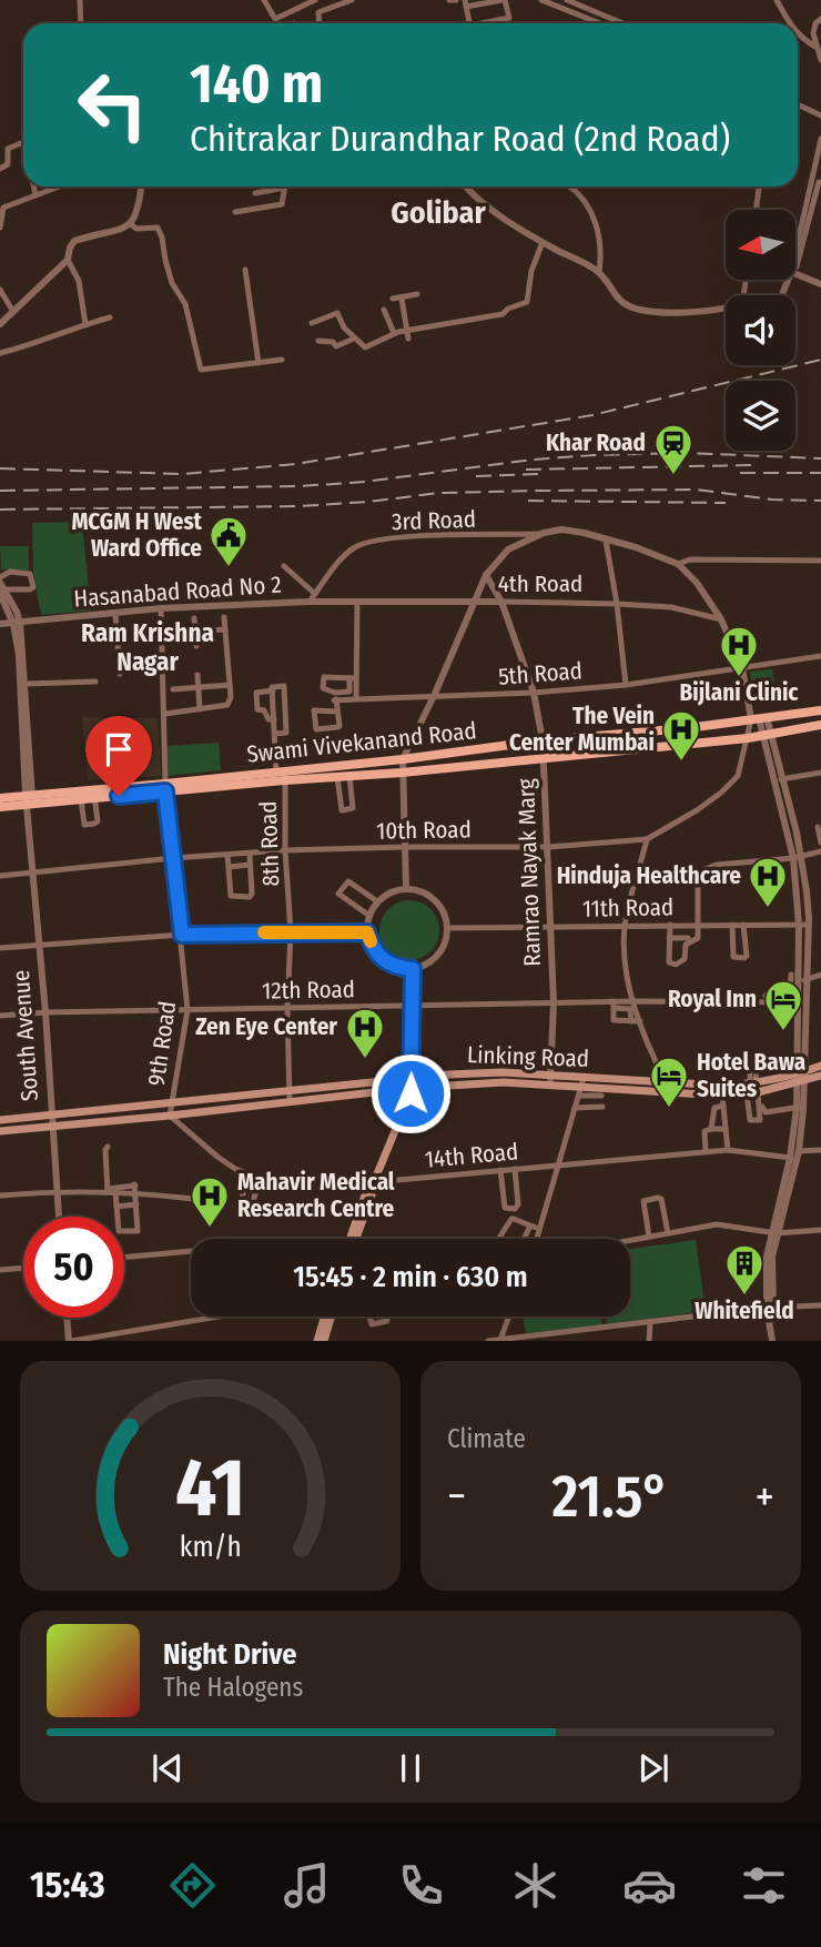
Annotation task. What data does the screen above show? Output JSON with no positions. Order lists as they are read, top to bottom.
{
  "streets": {
    "main road": ["Swami Vivekanand Road", "Linking Road"],
    "street": [
      "3rd Road",
      "4th Road",
      "Hasanabad Road No 2",
      "5th Road",
      "10th Road",
      "8th Road",
      "Ramrao Nayak Marg",
      "11th Road",
      "12th Road",
      "South Avenue",
      "9th Road",
      "14th Road"
    ]
  },
  "crossings": [
    ["3rd Road", "Hasanabad Road No 2"],
    ["4th Road", "Hasanabad Road No 2"],
    ["4th Road", "Ramrao Nayak Marg"],
    ["Hasanabad Road No 2", "9th Road"],
    ["5th Road", "Ramrao Nayak Marg"],
    ["Swami Vivekanand Road", "10th Road"],
    ["Swami Vivekanand Road", "8th Road"],
    ["Swami Vivekanand Road", "Ramrao Nayak Marg"],
    ["Swami Vivekanand Road", "South Avenue"],
    ["Swami Vivekanand Road", "9th Road"],
    ["10th Road", "8th Road"],
    ["10th Road", "Ramrao Nayak Marg"],
    ["10th Road", "South Avenue"],
    ["10th Road", "9th Road"],
    ["8th Road", "12th Road"],
    ["8th Road", "Linking Road"],
    ["Ramrao Nayak Marg", "11th Road"],
    ["Ramrao Nayak Marg", "12th Road"],
    ["Ramrao Nayak Marg", "Linking Road"],
    ["12th Road", "South Avenue"],
    ["12th Road", "9th Road"],
    ["South Avenue", "Linking Road"],
    ["9th Road", "Linking Road"],
    ["9th Road", "14th Road"],
    ["Linking Road", "14th Road"]
  ],
  "districts": ["Golibar", "Ram Krishna Nagar"],
  "places": {
    "station": ["Khar Road"],
    "public building": ["MCGM H West Ward Office"],
    "hospital": [
      "Bijlani Clinic",
      "The Vein Center Mumbai",
      "Hinduja Healthcare",
      "Zen Eye Center",
      "Mahavir Medical Research Centre"
    ],
    "hotel": ["Royal Inn", "Hotel Bawa Suites"],
    "building": ["Whitefield"]
  },
  "north": "left",
  "page": {
    "turn": ["140 m", "Chitrakar Durandhar Road (2nd Road)"],
    "limit": "50",
    "trip": "15:45 · 2 min · 630 m",
    "tile": "Climate",
    "heat": ["−", "21.5°", "+"],
    "song": ["Night Drive", "The Halogens"],
    "tabs": "15:43",
    "gauge": ["41", "km/h"]
  }
}
